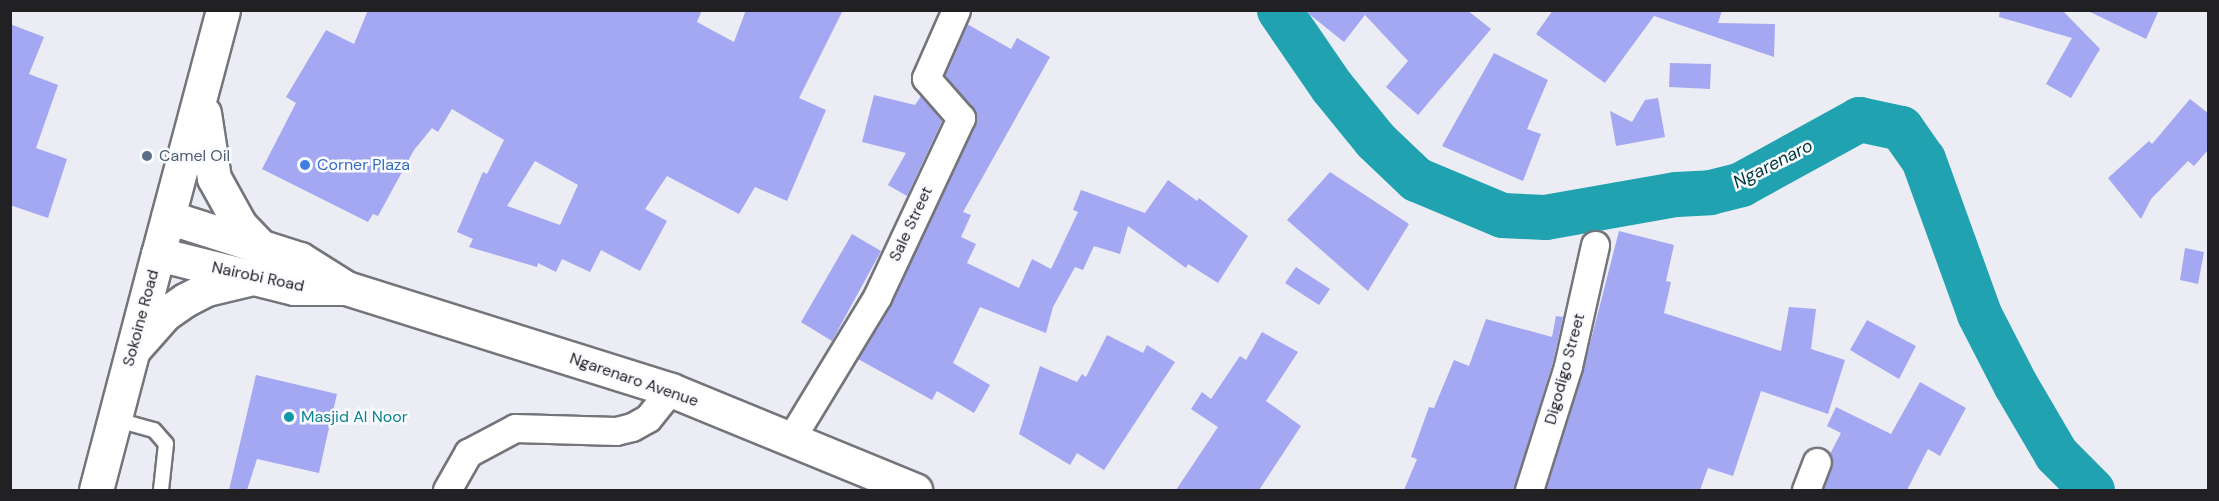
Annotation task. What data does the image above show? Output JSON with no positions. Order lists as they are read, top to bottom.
{
  "streets": {
    "main road": ["Nairobi Road", "Sokoine Road", "Ngarenaro Avenue"],
    "street": ["Sale Street", "Digodigo Street"]
  },
  "crossings": [
    ["Sale Street", "Ngarenaro Avenue"],
    ["Nairobi Road", "Sokoine Road"],
    ["Nairobi Road", "Ngarenaro Avenue"]
  ],
  "water": ["Ngarenaro"],
  "places": ["Camel Oil", "Corner Plaza", "Masjid Al Noor"]
}
